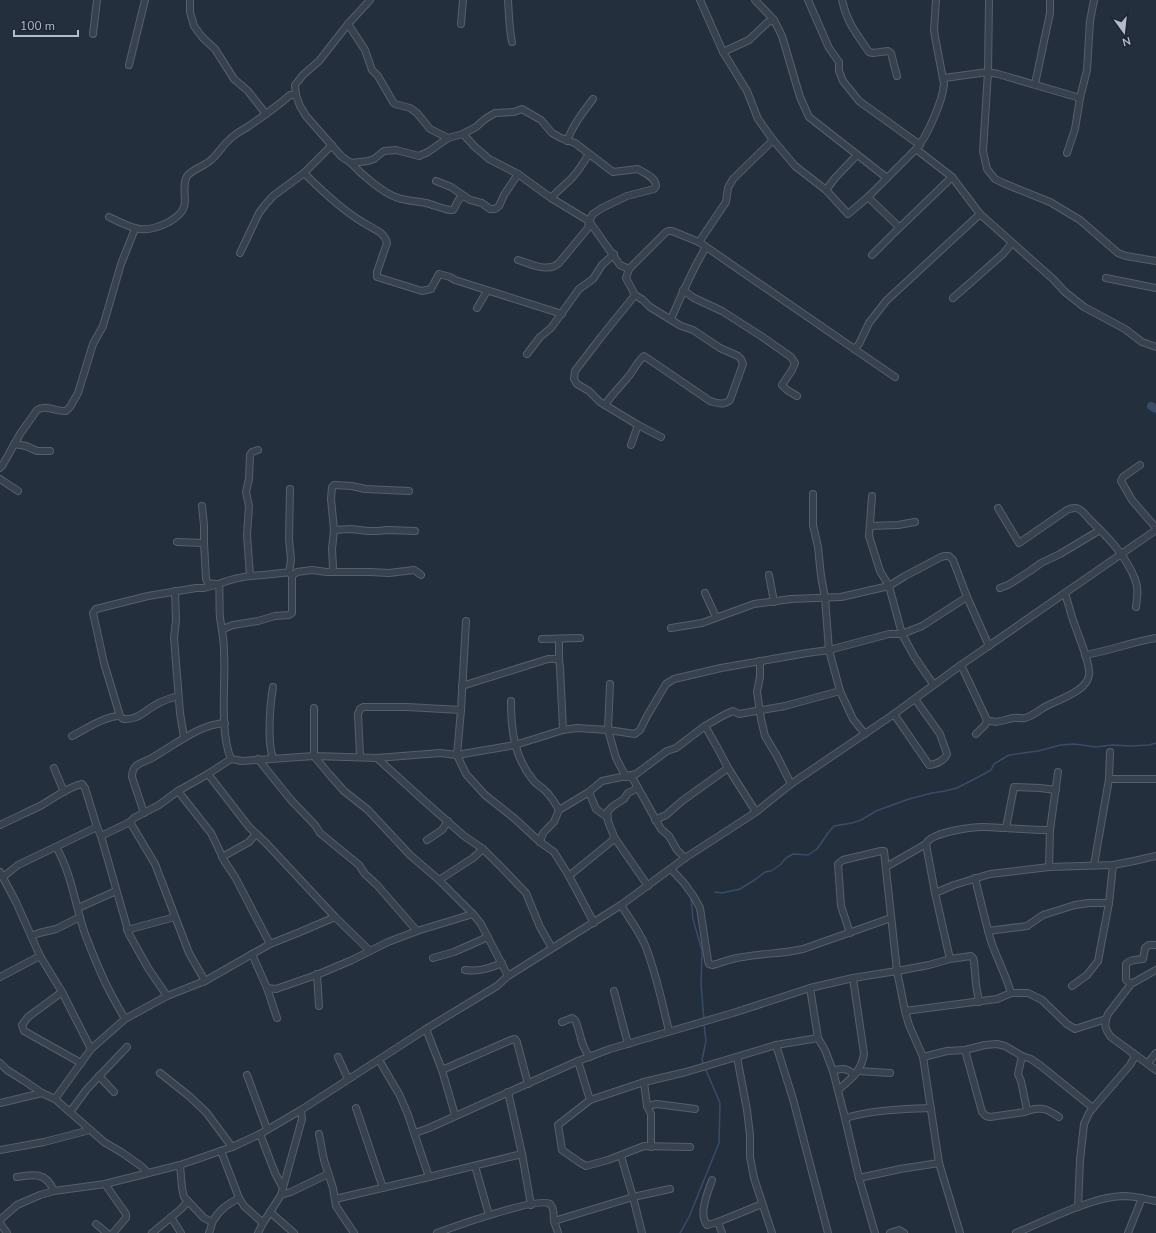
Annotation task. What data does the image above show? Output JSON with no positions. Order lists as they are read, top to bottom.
{
  "scale_bar": "100 m",
  "north": "bottom"
}
